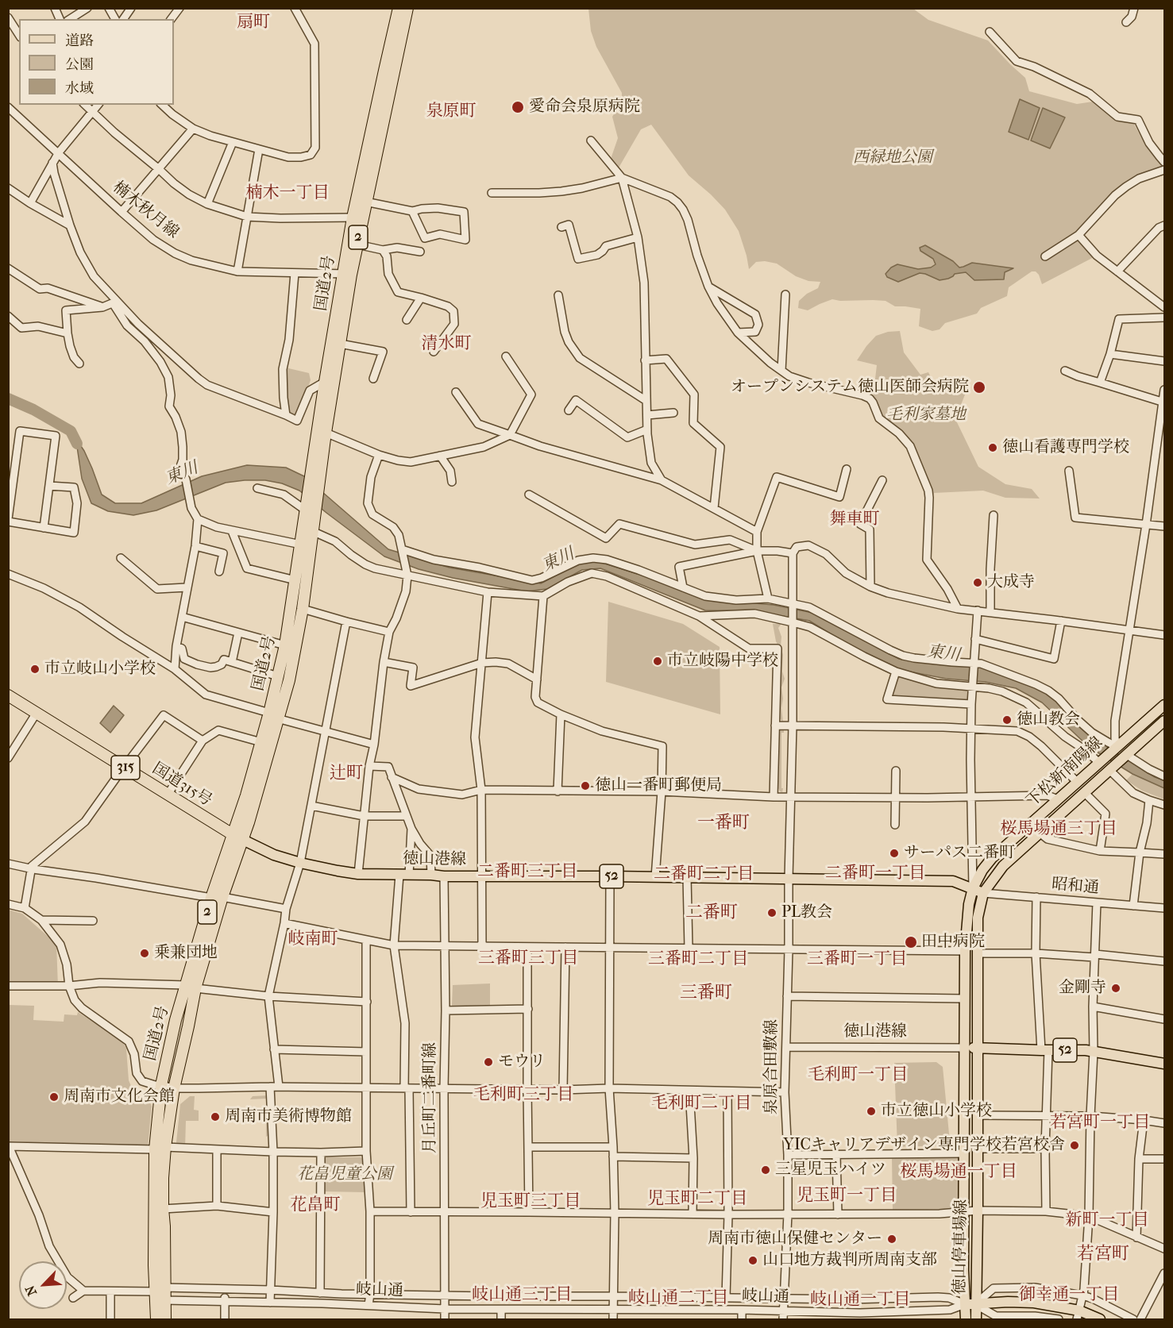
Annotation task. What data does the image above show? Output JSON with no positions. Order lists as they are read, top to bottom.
{
  "streets": {
    "highway": [
      "2",
      "国道2号",
      "315",
      "国道315号"
    ],
    "main road": [
      "下松新南陽線",
      "徳山港線",
      "52",
      "徳山停車場線"
    ],
    "street": [
      "楠木秋月線",
      "昭和通",
      "泉原合田敷線",
      "月丘町二番町線",
      "岐山通"
    ]
  },
  "crossings": [
    ["楠木秋月線", "国道2号"],
    ["2", "国道2号"],
    ["国道2号", "国道315号"],
    ["国道2号", "徳山港線"],
    ["国道2号", "岐山通"],
    ["下松新南陽線", "徳山港線"],
    ["下松新南陽線", "昭和通"],
    ["国道315号", "徳山港線"],
    ["徳山港線", "昭和通"],
    ["徳山港線", "泉原合田敷線"],
    ["徳山港線", "月丘町二番町線"],
    ["徳山港線", "徳山停車場線"],
    ["泉原合田敷線", "岐山通"],
    ["月丘町二番町線", "岐山通"],
    ["徳山停車場線", "岐山通"]
  ],
  "districts": [
    "扇町",
    "泉原町",
    "楠木一丁目",
    "清水町",
    "舞車町",
    "辻町",
    "一番町",
    "桜馬場通三丁目",
    "二番町三丁目",
    "二番町一丁目",
    "二番町二丁目",
    "二番町",
    "岐南町",
    "三番町三丁目",
    "三番町二丁目",
    "三番町一丁目",
    "三番町",
    "毛利町一丁目",
    "毛利町三丁目",
    "毛利町二丁目",
    "若宮町一丁目",
    "桜馬場通一丁目",
    "児玉町一丁目",
    "児玉町二丁目",
    "児玉町三丁目",
    "花畠町",
    "新町一丁目",
    "若宮町",
    "岐山通三丁目",
    "御幸通一丁目",
    "岐山通二丁目",
    "岐山通一丁目"
  ],
  "water": ["東川"],
  "parks": ["西緑地公園", "毛利家墓地", "花畠児童公園"],
  "places": [
    "愛命会泉原病院",
    "オープンシステム徳山医師会病院",
    "徳山看護専門学校",
    "大成寺",
    "市立岐陽中学校",
    "市立岐山小学校",
    "徳山教会",
    "徳山一番町郵便局",
    "サーパス二番町",
    "PL教会",
    "田中病院",
    "乗兼団地",
    "金剛寺",
    "モウリ",
    "周南市文化会館",
    "市立徳山小学校",
    "周南市美術博物館",
    "YICキャリアデザイン専門学校若宮校舎",
    "三星児玉ハイツ",
    "周南市徳山保健センター",
    "山口地方裁判所周南支部"
  ],
  "legend": ["道路", "公園", "水域"],
  "north": "bottom left"
}
